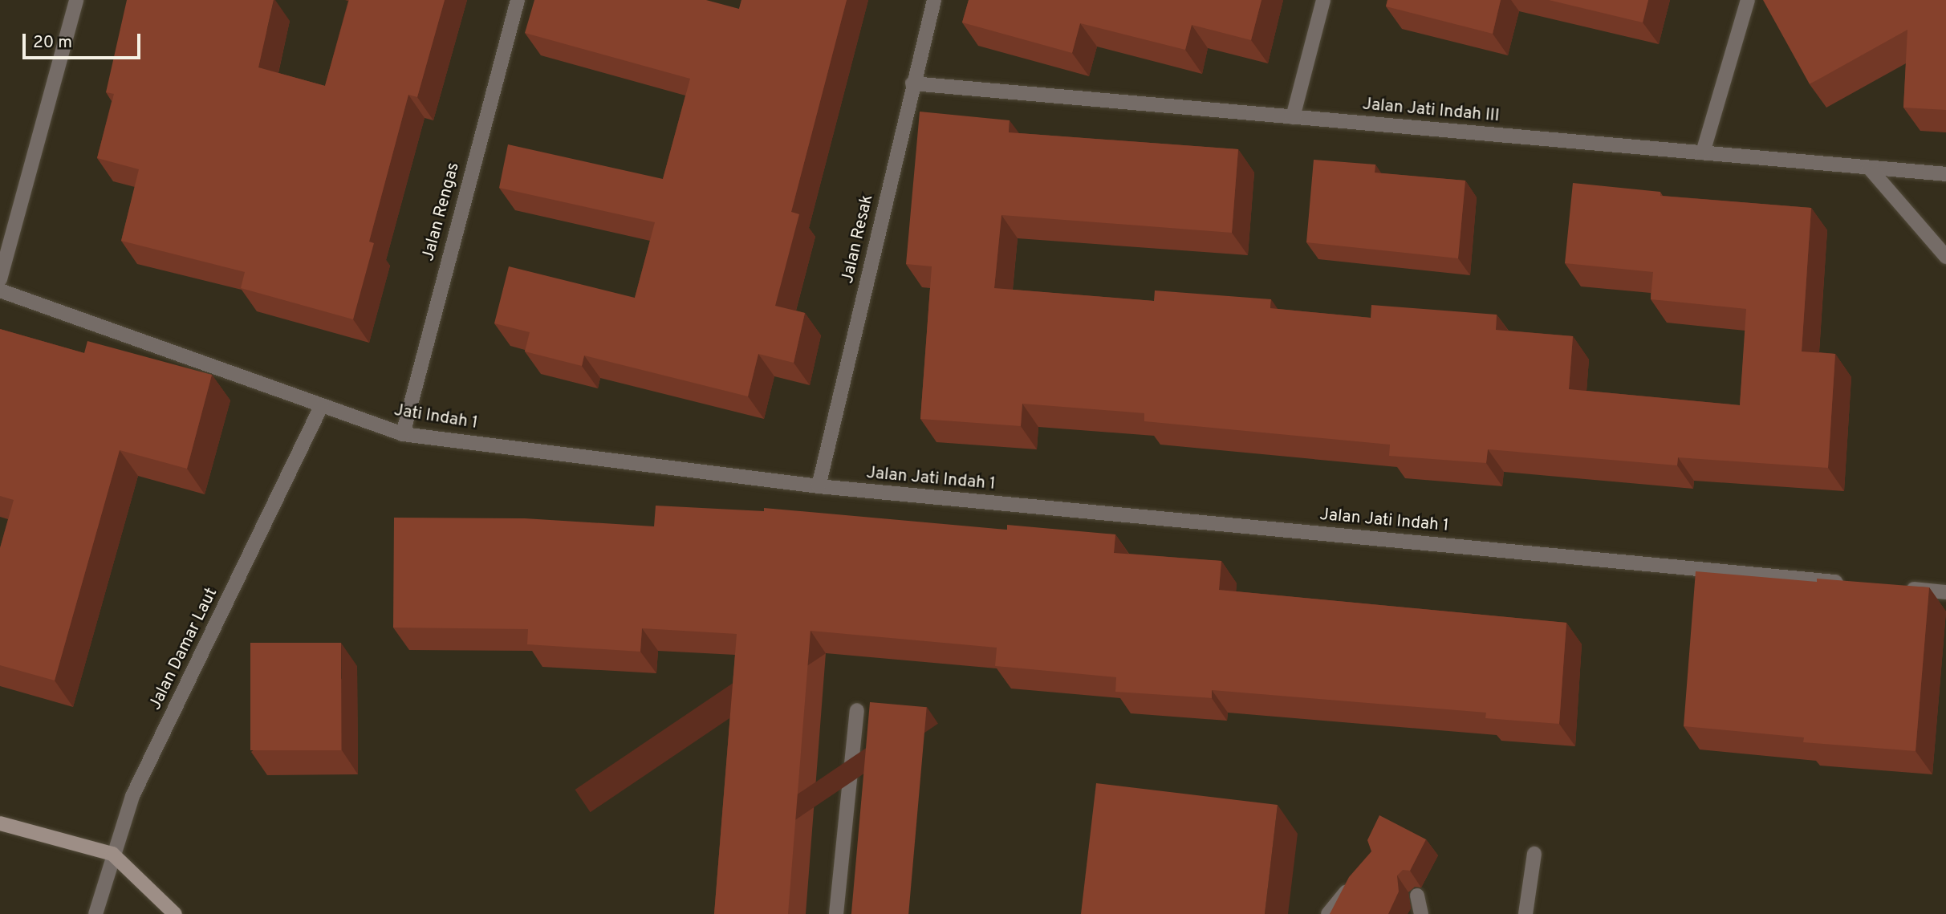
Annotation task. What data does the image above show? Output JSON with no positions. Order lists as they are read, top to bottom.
{
  "streets": {
    "street": [
      "Jalan Jati Indah III",
      "Jalan Rengas",
      "Jalan Resak",
      "Jati Indah 1",
      "Jalan Jati Indah 1",
      "Jalan Damar Laut"
    ]
  },
  "crossings": [
    ["Jalan Jati Indah III", "Jalan Resak"],
    ["Jalan Rengas", "Jati Indah 1"],
    ["Jalan Resak", "Jati Indah 1"],
    ["Jalan Resak", "Jalan Jati Indah 1"],
    ["Jati Indah 1", "Jalan Jati Indah 1"],
    ["Jati Indah 1", "Jalan Damar Laut"]
  ],
  "scale_bar": "20 m"
}
